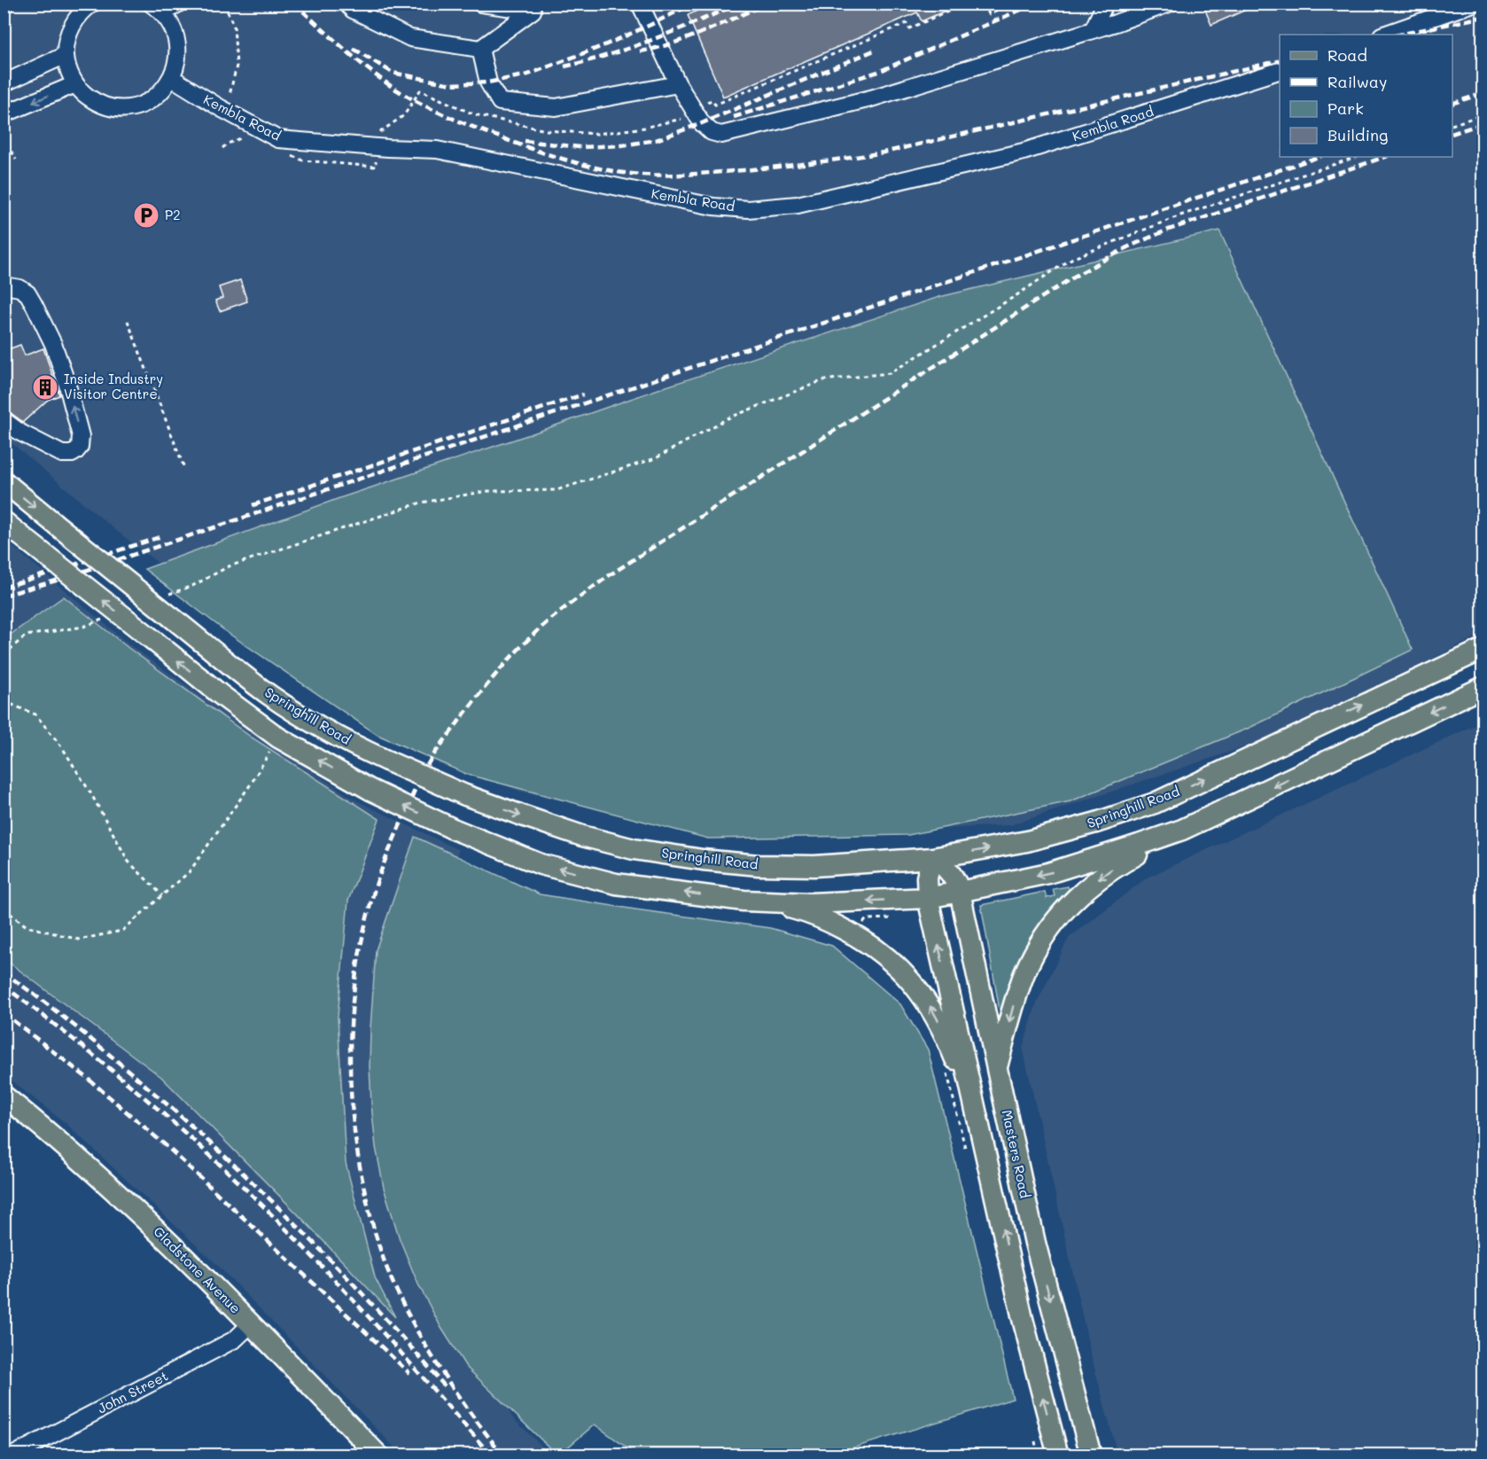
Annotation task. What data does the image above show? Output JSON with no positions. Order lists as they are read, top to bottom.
{
  "streets": {
    "main road": ["Springhill Road", "Masters Road", "Gladstone Avenue"],
    "street": ["Kembla Road", "John Street"]
  },
  "crossings": [
    ["Springhill Road", "Masters Road"],
    ["Gladstone Avenue", "John Street"]
  ],
  "places": {
    "parking": ["P2"],
    "building": ["Inside Industry Visitor Centre"]
  },
  "legend": [
    "Road",
    "Railway",
    "Park",
    "Building"
  ]
}
